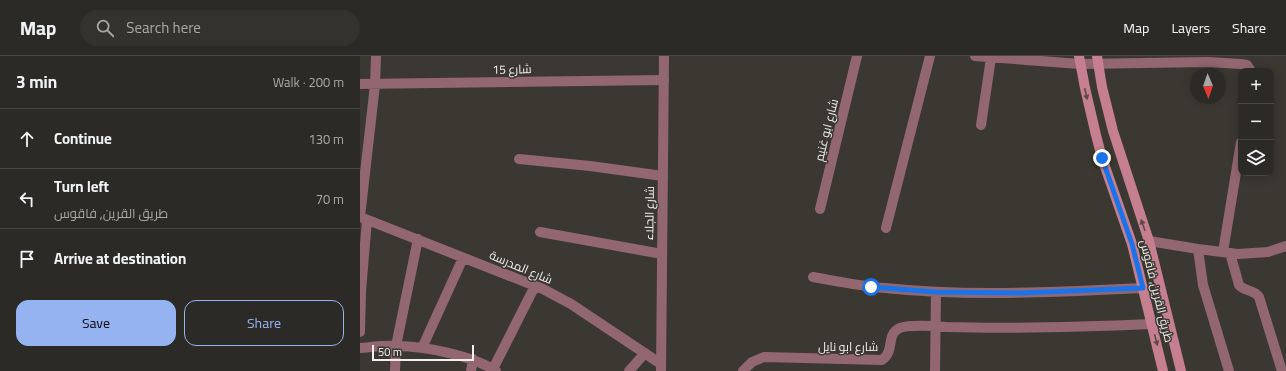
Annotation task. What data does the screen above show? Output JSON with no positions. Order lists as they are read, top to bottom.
{
  "streets": {
    "main road": ["طريق القرين, فاقوس"],
    "street": [
      "شارع 15",
      "شارع ابو غنيم",
      "شارع الجلاء",
      "شارع المدرسة",
      "شارع ابو نايل"
    ]
  },
  "crossings": [
    ["شارع 15", "شارع الجلاء"],
    ["شارع الجلاء", "شارع المدرسة"],
    ["طريق القرين, فاقوس", "شارع ابو نايل"]
  ],
  "scale_bar": "50 m",
  "north": "bottom",
  "page": {
    "header": "Map",
    "search": "Search here",
    "nav": ["Map", "Layers", "Share"],
    "heading": ["3 min", "Walk · 200 m"],
    "map_buttons": ["+", "−"],
    "list": [
      ["Continue", "130 m"],
      ["Turn left", "طريق القرين, فاقوس", "70 m"],
      "Arrive at destination"
    ],
    "buttons": ["Save", "Share"],
    "scale": "50 m"
  }
}
